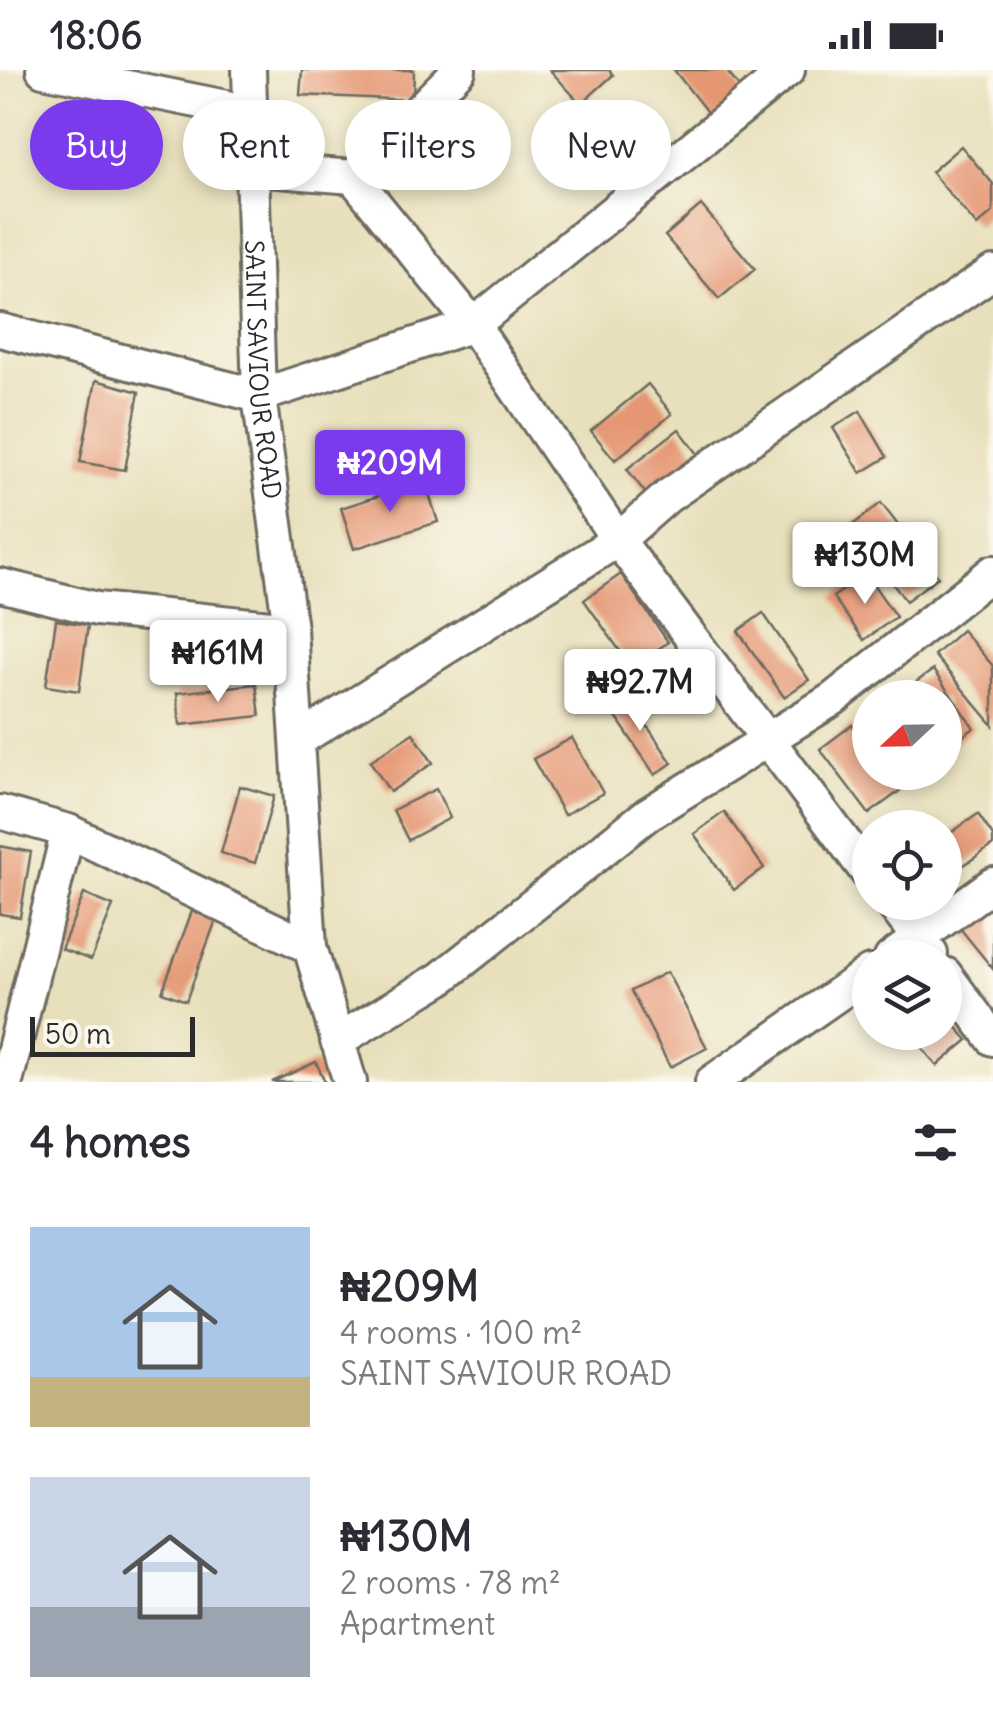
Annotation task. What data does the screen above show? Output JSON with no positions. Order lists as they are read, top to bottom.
{
  "streets": {
    "street": ["SAINT SAVIOUR ROAD"]
  },
  "scale_bar": "50 m",
  "north": "left",
  "page": {
    "status": "18:06",
    "chip": [
      "Buy",
      "Rent",
      "Filters",
      "New"
    ],
    "price": [
      "₦209M",
      "₦130M",
      "₦161M",
      "₦92.7M"
    ],
    "scale": "50 m",
    "heading": "4 homes",
    "list": [
      {
        "name": "₦209M",
        "note": "4 rooms · 100 m² · SAINT SAVIOUR ROAD"
      },
      {
        "name": "₦130M",
        "note": "2 rooms · 78 m² · Apartment"
      }
    ]
  }
}
